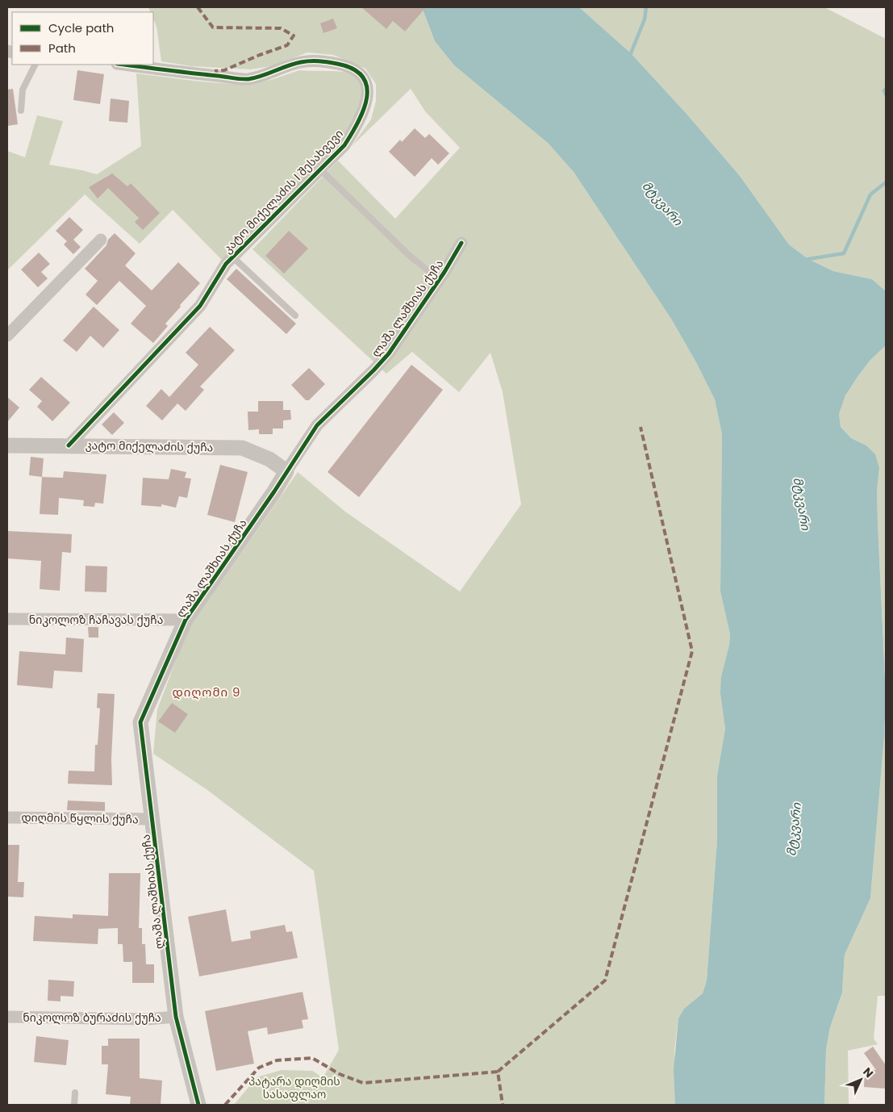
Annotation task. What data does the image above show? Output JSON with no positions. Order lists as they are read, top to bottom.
{
  "streets": {
    "street": [
      "კატო მიქელაძის I შესახვევი",
      "ლაშა ლაშხიას ქუჩა",
      "კატო მიქელაძის ქუჩა",
      "ნიკოლოზ ჩაჩავას ქუჩა",
      "დიღმის წყლის ქუჩა",
      "ნიკოლოზ ბურაძის ქუჩა"
    ]
  },
  "crossings": [
    ["კატო მიქელაძის I შესახვევი", "კატო მიქელაძის ქუჩა"],
    ["ლაშა ლაშხიას ქუჩა", "კატო მიქელაძის ქუჩა"],
    ["ლაშა ლაშხიას ქუჩა", "ნიკოლოზ ჩაჩავას ქუჩა"],
    ["ლაშა ლაშხიას ქუჩა", "დიღმის წყლის ქუჩა"],
    ["ლაშა ლაშხიას ქუჩა", "ნიკოლოზ ბურაძის ქუჩა"]
  ],
  "districts": ["დიღომი 9"],
  "water": ["მტკვარი"],
  "parks": ["პატარა დიღმის სასაფლაო"],
  "legend": ["Cycle path", "Path"],
  "north": "top right"
}
